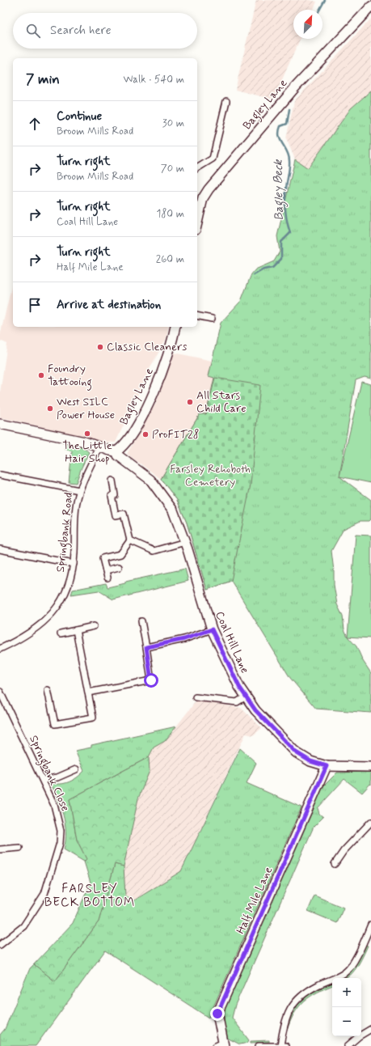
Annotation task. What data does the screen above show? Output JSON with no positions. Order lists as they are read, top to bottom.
{
  "streets": {
    "street": [
      "Bagley Lane",
      "Springbank Road",
      "Coal Hill Lane",
      "Springbank Close",
      "Half Mile Lane"
    ]
  },
  "crossings": [
    ["Bagley Lane", "Coal Hill Lane"],
    ["Coal Hill Lane", "Half Mile Lane"]
  ],
  "districts": ["FARSLEY BECK BOTTOM"],
  "water": ["Bagley Beck"],
  "parks": ["Farsley Rehoboth Cemetery"],
  "places": [
    "Classic Cleaners",
    "Foundry Tattooing",
    "All Stars Child Care",
    "West SILC Power House",
    "The Little Hair Shop",
    "ProFIT28"
  ],
  "north": "top right",
  "page": {
    "search": "Search here",
    "heading": ["7 min", "Walk · 540 m"],
    "list": [
      ["Continue", "Broom Mills Road", "30 m"],
      ["Turn right", "Broom Mills Road", "70 m"],
      ["Turn right", "Coal Hill Lane", "180 m"],
      ["Turn right", "Half Mile Lane", "260 m"],
      "Arrive at destination"
    ],
    "map_buttons": ["+", "−"]
  }
}
